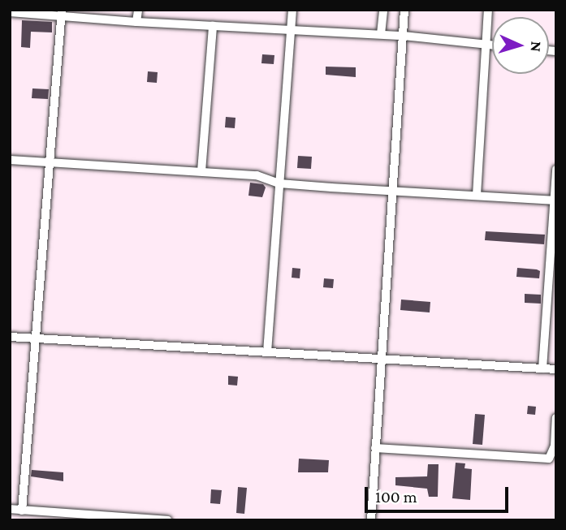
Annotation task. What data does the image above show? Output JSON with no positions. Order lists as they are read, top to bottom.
{
  "scale_bar": "100 m",
  "north": "right"
}
